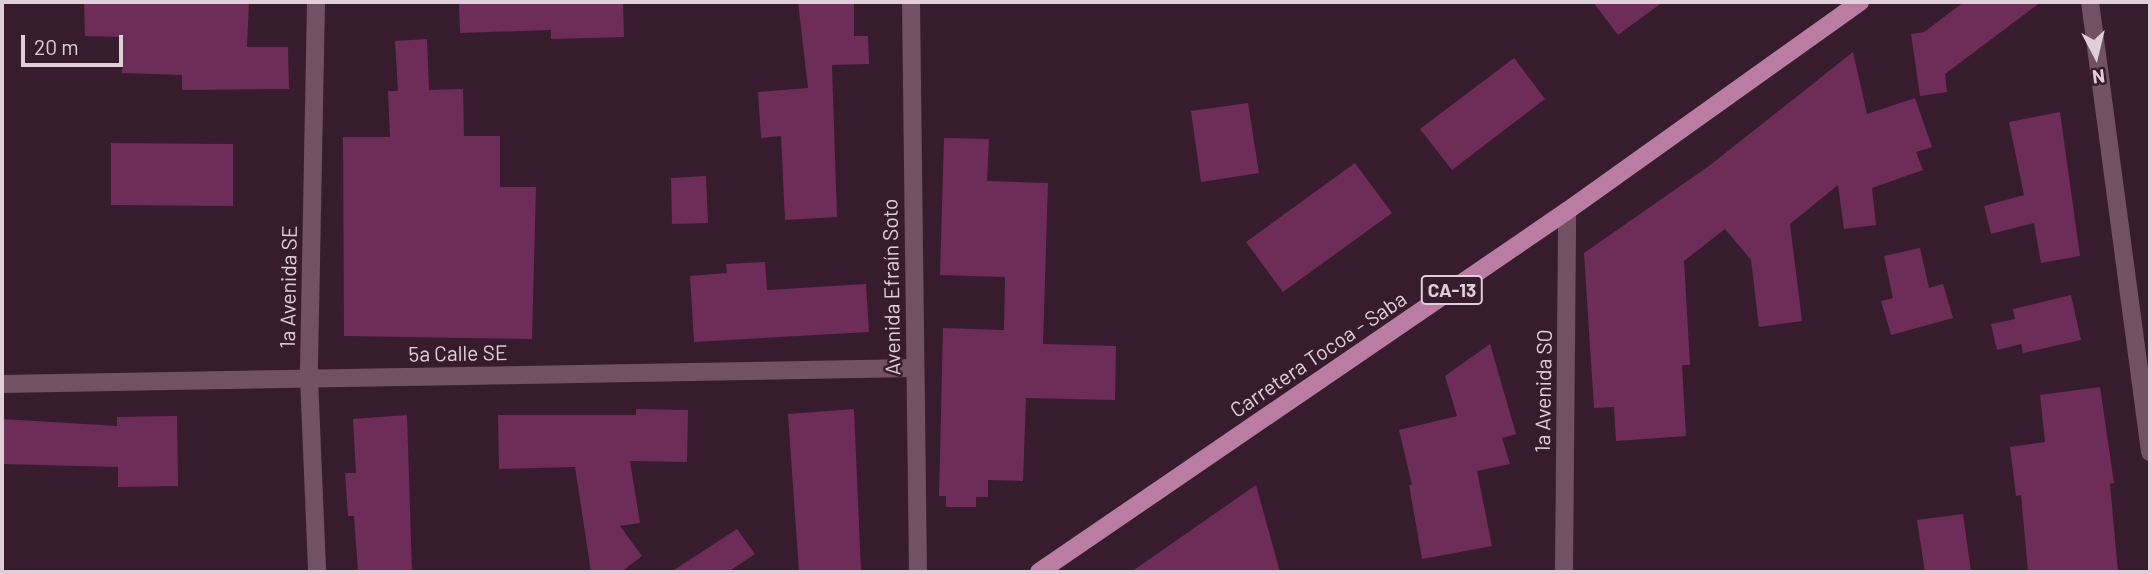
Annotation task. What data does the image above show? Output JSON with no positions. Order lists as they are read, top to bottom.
{
  "streets": {
    "main road": ["CA-13", "Carretera Tocoa - Saba"],
    "street": [
      "1a Avenida SE",
      "Avenida Efraín Soto",
      "5a Calle SE",
      "1a Avenida SO"
    ]
  },
  "crossings": [
    ["1a Avenida SE", "5a Calle SE"],
    ["Avenida Efraín Soto", "5a Calle SE"],
    ["Carretera Tocoa - Saba", "1a Avenida SO"]
  ],
  "scale_bar": "20 m",
  "north": "bottom"
}
